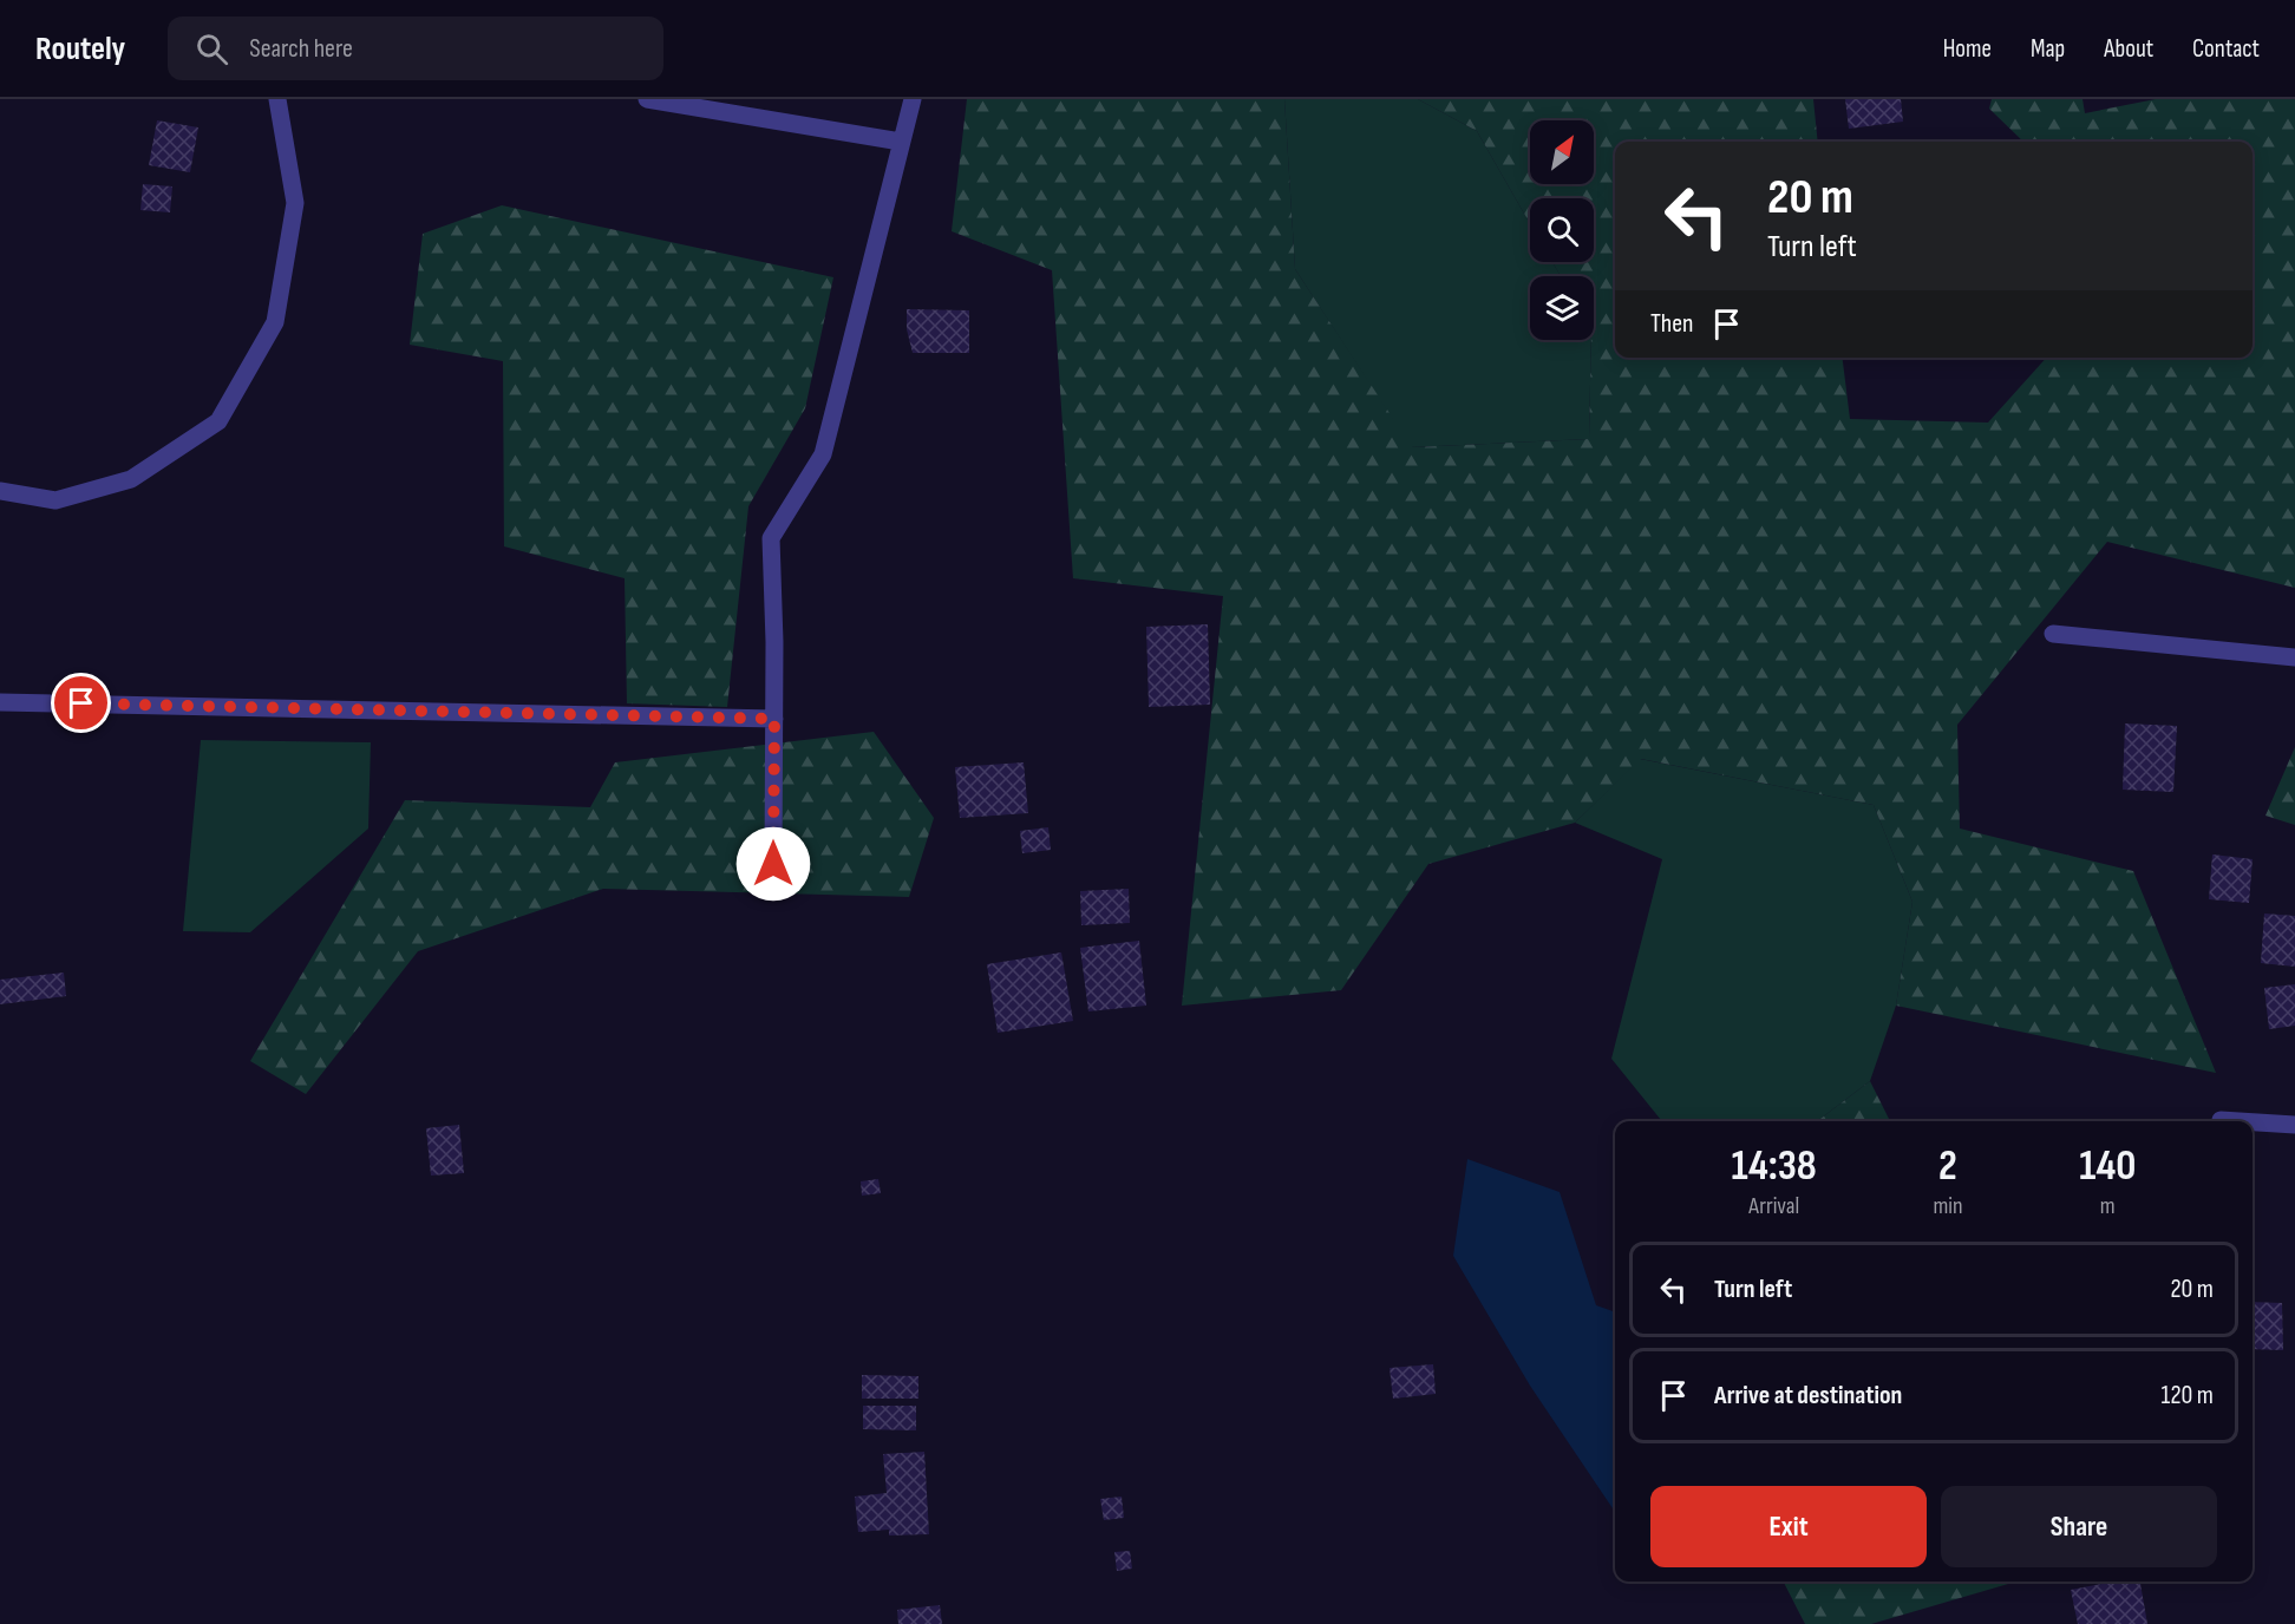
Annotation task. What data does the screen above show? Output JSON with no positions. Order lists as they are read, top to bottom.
{
  "north": "top right",
  "page": {
    "header": "Routely",
    "search": "Search here",
    "nav": [
      "Home",
      "Map",
      "About",
      "Contact"
    ],
    "turn": ["20 m", "Turn left"],
    "then": "Then",
    "eta": [
      "14:38",
      "Arrival",
      "2",
      "min",
      "140",
      "m"
    ],
    "list": [
      {
        "name": "Turn left",
        "value": "20 m"
      },
      {
        "name": "Arrive at destination",
        "value": "120 m"
      }
    ],
    "buttons": ["Exit", "Share"]
  }
}
